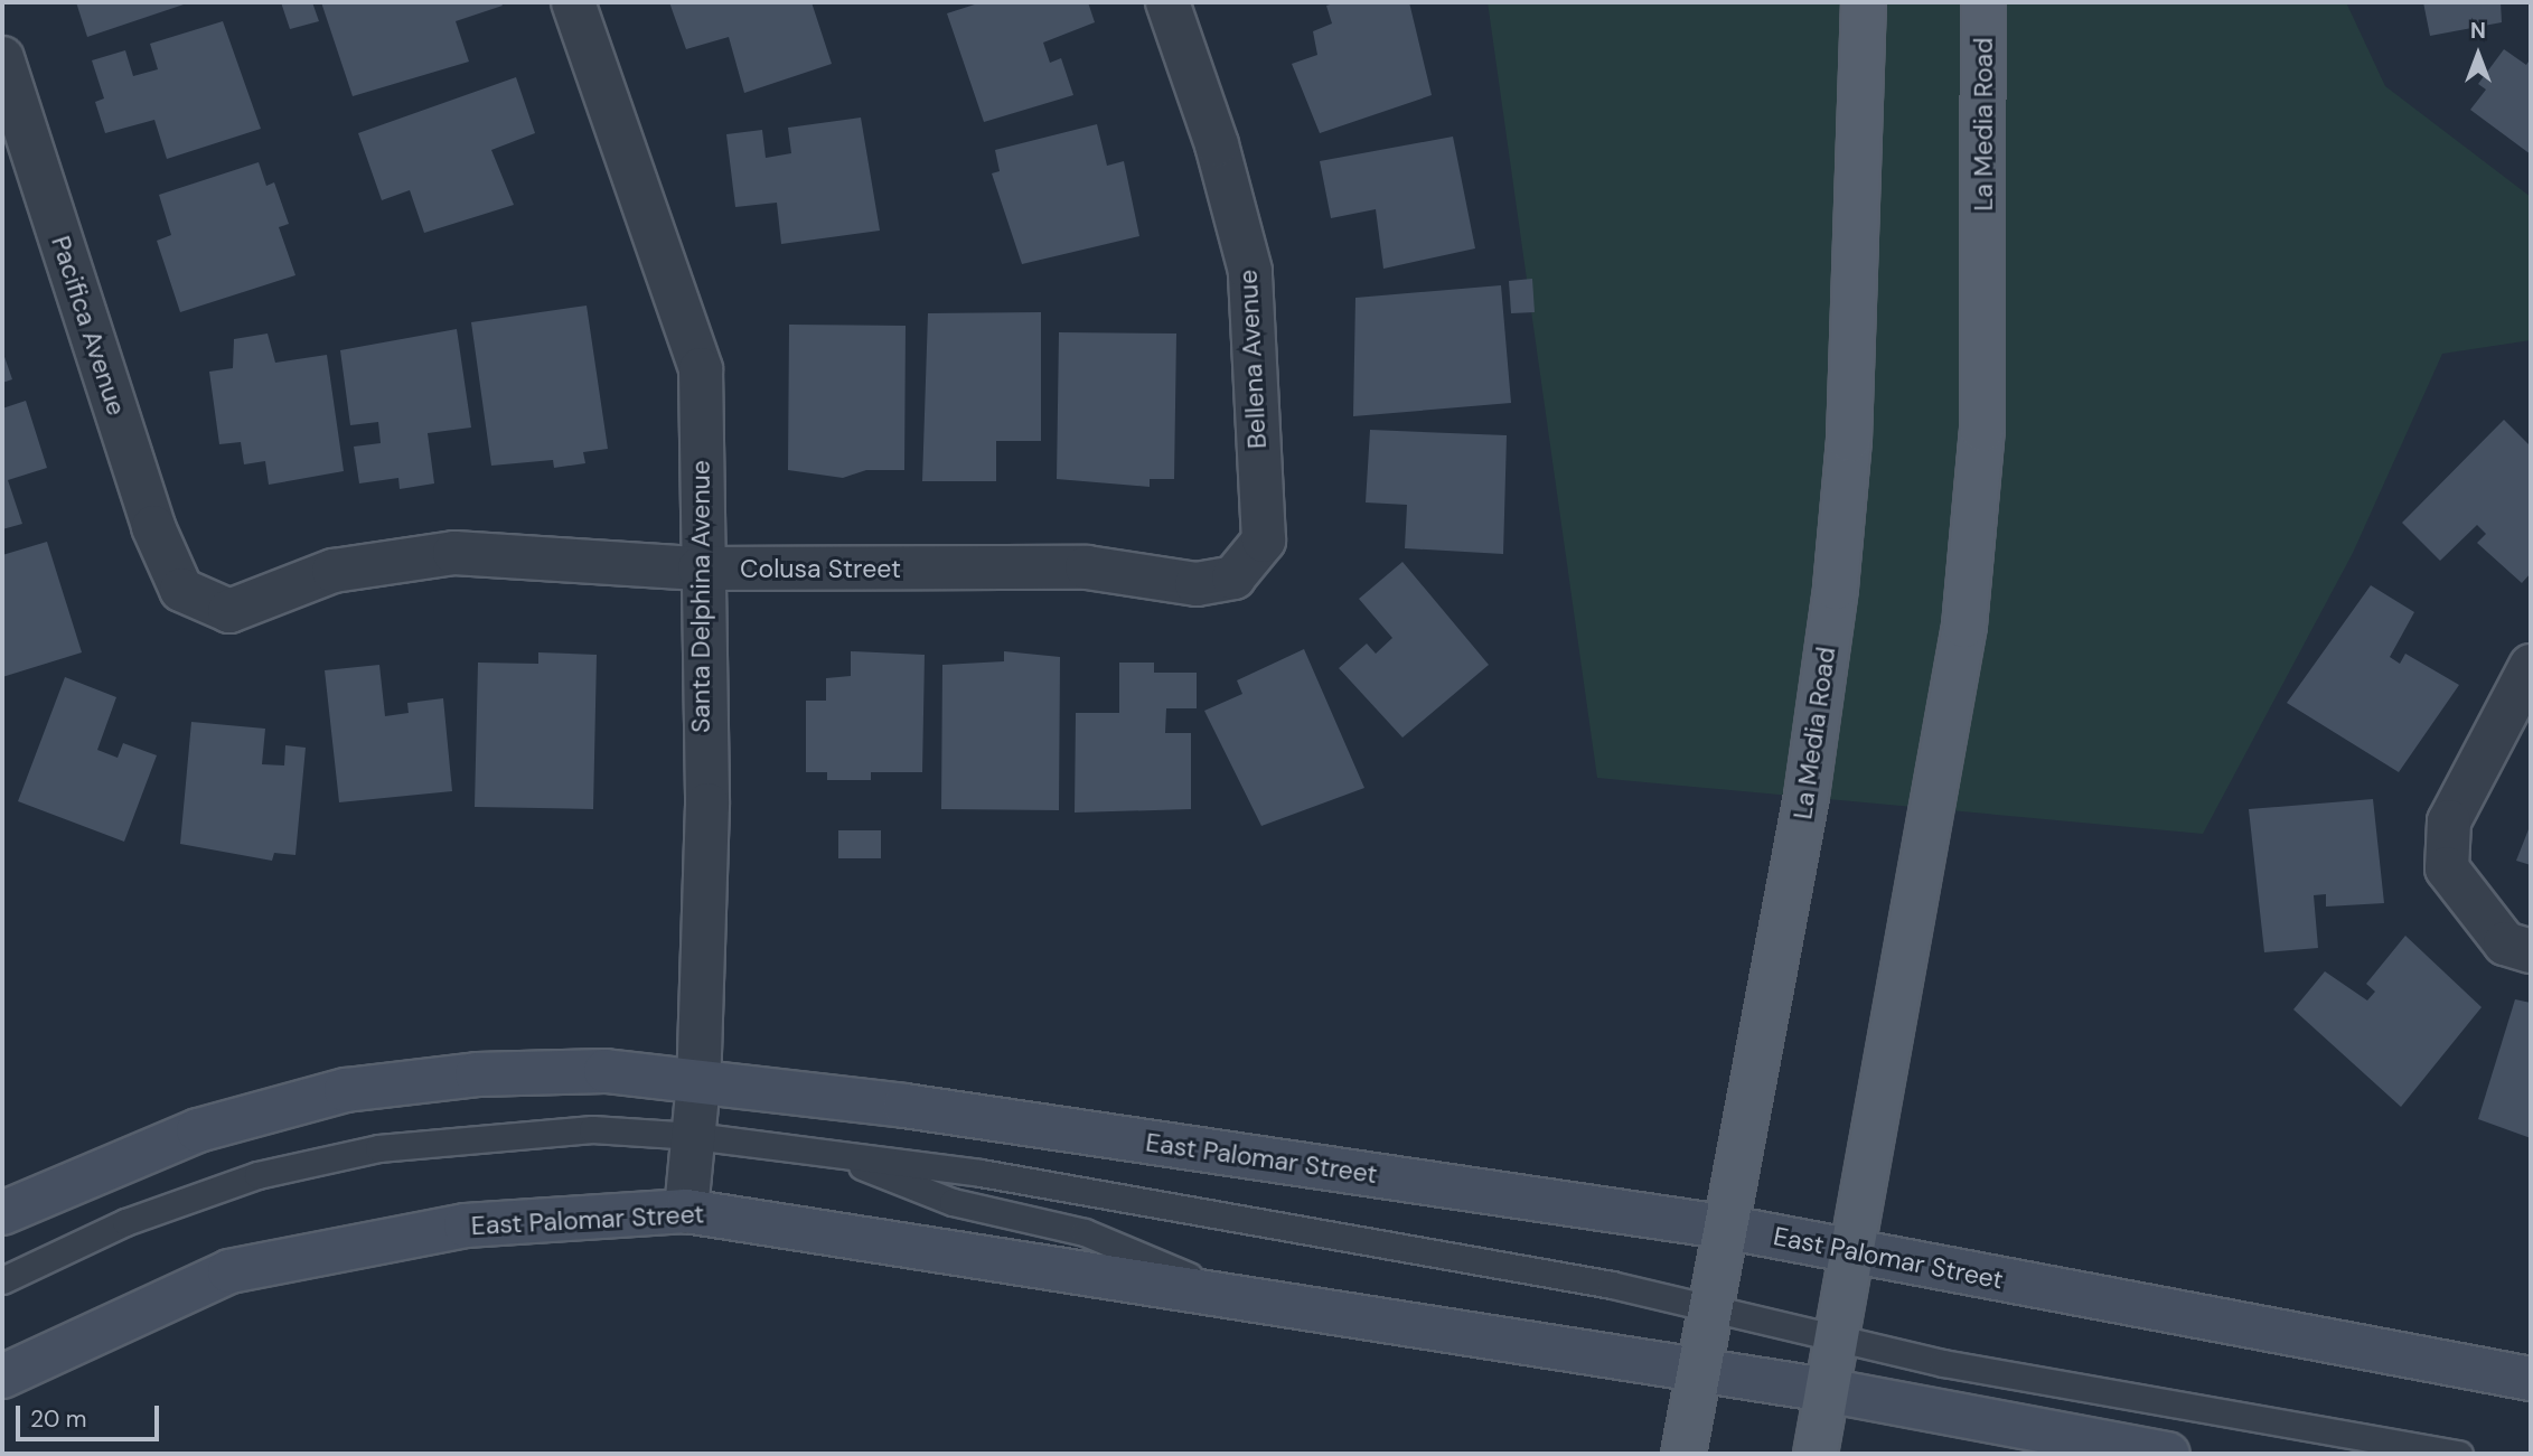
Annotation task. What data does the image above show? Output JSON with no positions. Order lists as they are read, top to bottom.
{
  "streets": {
    "main road": ["La Media Road", "East Palomar Street"],
    "street": [
      "Pacifica Avenue",
      "Bellena Avenue",
      "Colusa Street",
      "Santa Delphina Avenue"
    ]
  },
  "crossings": [
    ["La Media Road", "East Palomar Street"],
    ["Pacifica Avenue", "Colusa Street"],
    ["Bellena Avenue", "Colusa Street"],
    ["Colusa Street", "Santa Delphina Avenue"],
    ["Santa Delphina Avenue", "East Palomar Street"]
  ],
  "scale_bar": "20 m",
  "north": "top"
}
